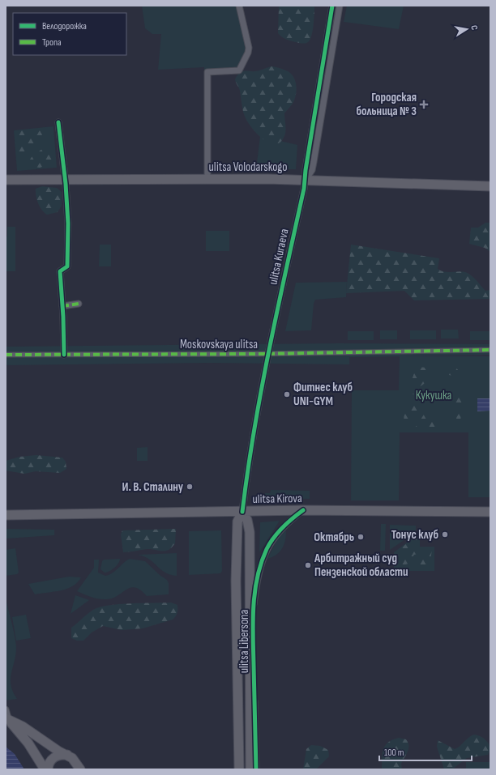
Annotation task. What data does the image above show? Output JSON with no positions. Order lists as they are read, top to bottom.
{
  "streets": {
    "main road": ["ulitsa Volodarskogo", "ulitsa Kirova"],
    "street": ["ulitsa Kuraeva", "Moskovskaya ulitsa", "ulitsa Libersona"]
  },
  "crossings": [
    ["ulitsa Volodarskogo", "ulitsa Kuraeva"],
    ["ulitsa Kuraeva", "Moskovskaya ulitsa"],
    ["ulitsa Kuraeva", "ulitsa Kirova"],
    ["ulitsa Kirova", "ulitsa Libersona"]
  ],
  "parks": ["Кукушка"],
  "places": {
    "health": ["Городская больница № 3"],
    "other": [
      "Фитнес клуб UNI-GYM",
      "И. В. Сталину",
      "Тонус клуб",
      "Октябрь",
      "Арбитражный суд Пензенской области"
    ]
  },
  "legend": ["Велодорожка", "Тропа"],
  "scale_bar": "100 m",
  "north": "right"
}
